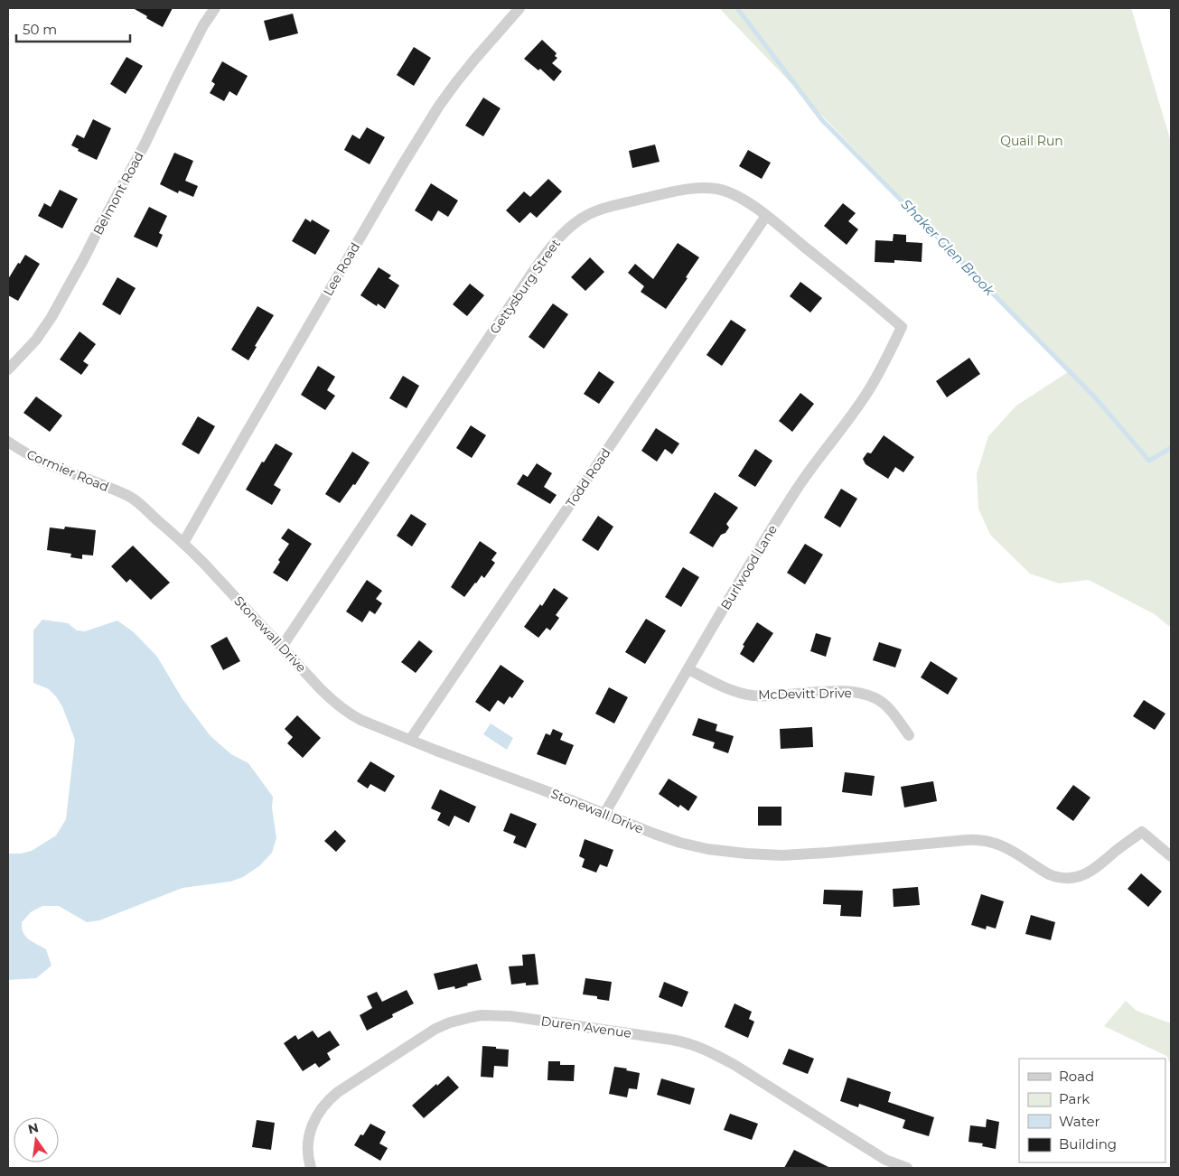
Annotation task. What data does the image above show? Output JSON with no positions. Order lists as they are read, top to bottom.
{
  "streets": {
    "street": [
      "Belmont Road",
      "Lee Road",
      "Gettysburg Street",
      "Cormier Road",
      "Todd Road",
      "Burlwood Lane",
      "Stonewall Drive",
      "McDevitt Drive",
      "Duren Avenue"
    ]
  },
  "crossings": [
    ["Lee Road", "Stonewall Drive"],
    ["Gettysburg Street", "Todd Road"],
    ["Gettysburg Street", "Burlwood Lane"],
    ["Gettysburg Street", "Stonewall Drive"],
    ["Cormier Road", "Stonewall Drive"],
    ["Todd Road", "Stonewall Drive"],
    ["Burlwood Lane", "Stonewall Drive"],
    ["Burlwood Lane", "McDevitt Drive"]
  ],
  "water": ["Shaker Glen Brook"],
  "parks": ["Quail Run"],
  "legend": [
    "Road",
    "Park",
    "Water",
    "Building"
  ],
  "scale_bar": "50 m",
  "north": "top"
}
